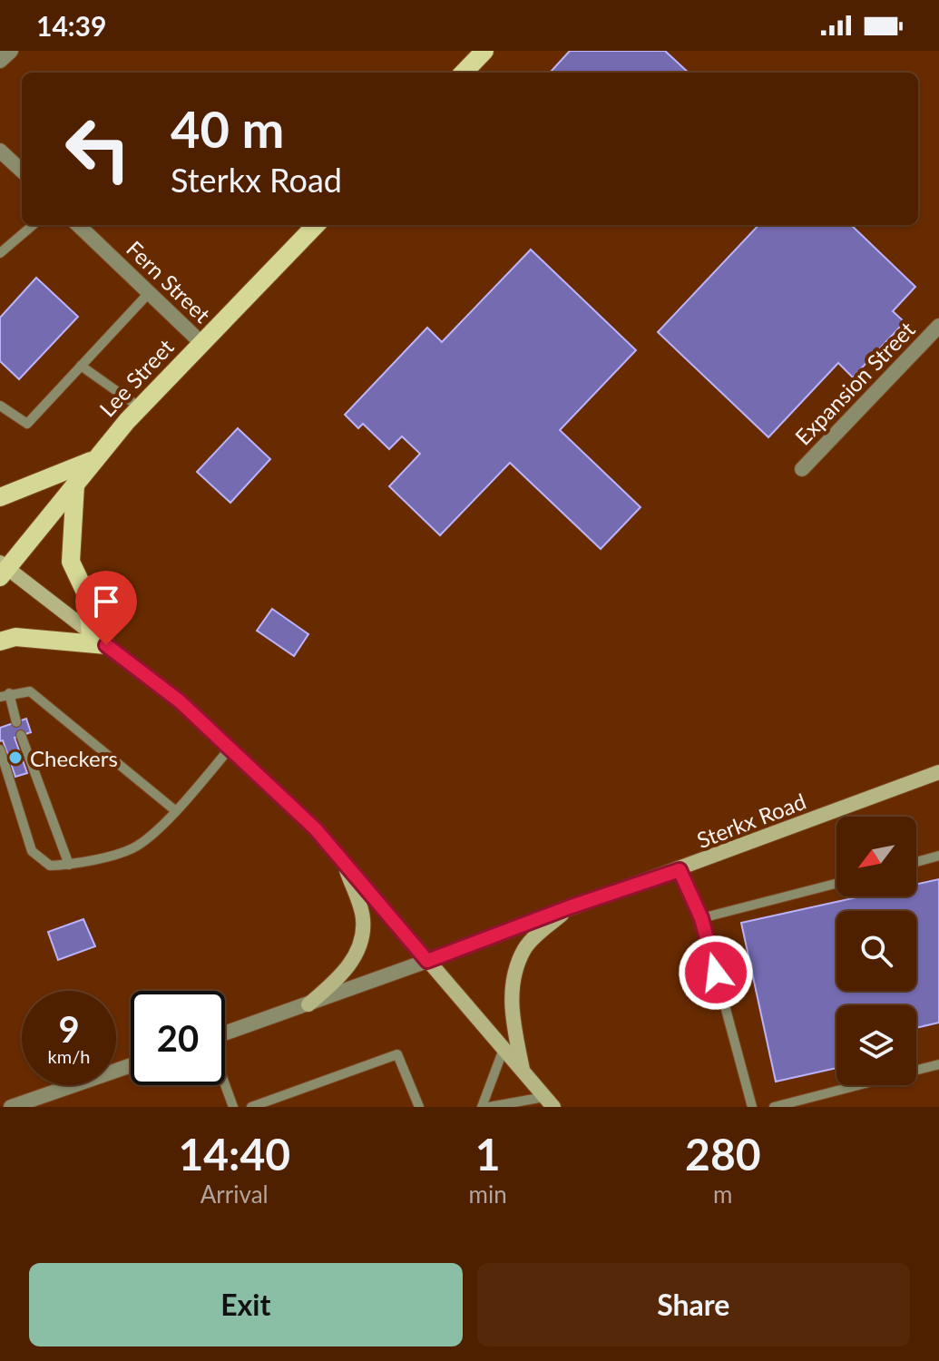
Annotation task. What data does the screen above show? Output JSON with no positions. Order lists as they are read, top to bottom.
{
  "streets": {
    "main road": ["Lee Street"],
    "street": ["Fern Street", "Expansion Street", "Sterkx Road"]
  },
  "crossings": [
    ["Fern Street", "Lee Street"]
  ],
  "places": ["Checkers"],
  "north": "bottom left",
  "page": {
    "status": "14:39",
    "turn": ["40 m", "Sterkx Road"],
    "speed": "9 km/h",
    "limit": "20",
    "eta": [
      "14:40",
      "Arrival",
      "1",
      "min",
      "280",
      "m"
    ],
    "buttons": ["Exit", "Share"]
  }
}
